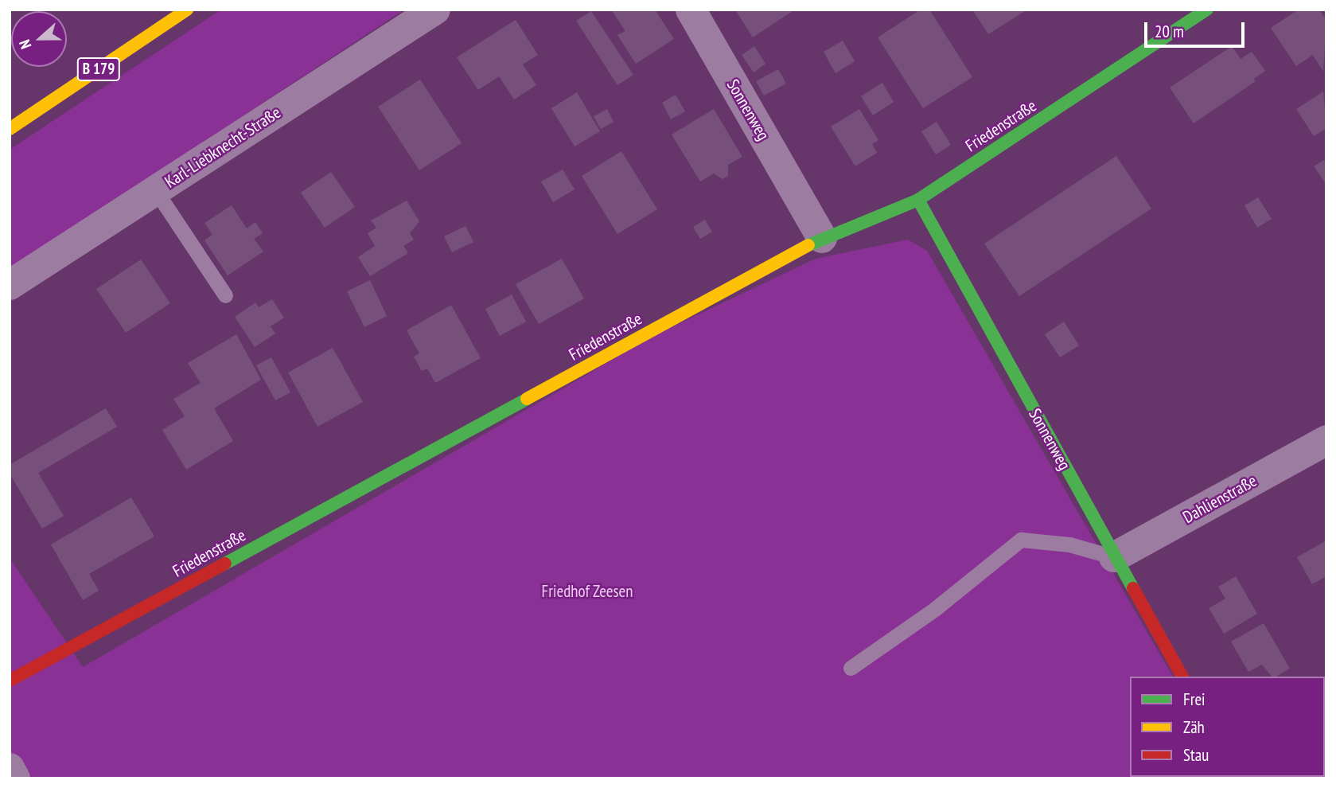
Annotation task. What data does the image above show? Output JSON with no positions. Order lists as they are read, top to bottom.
{
  "streets": {
    "street": [
      "B 179",
      "Sonnenweg",
      "Friedenstraße",
      "Karl-Liebknecht-Straße",
      "Dahlienstraße"
    ]
  },
  "crossings": [
    ["Sonnenweg", "Friedenstraße"],
    ["Sonnenweg", "Dahlienstraße"]
  ],
  "parks": ["Friedhof Zeesen"],
  "legend": ["Frei", "Zäh", "Stau"],
  "scale_bar": "20 m",
  "north": "left"
}
